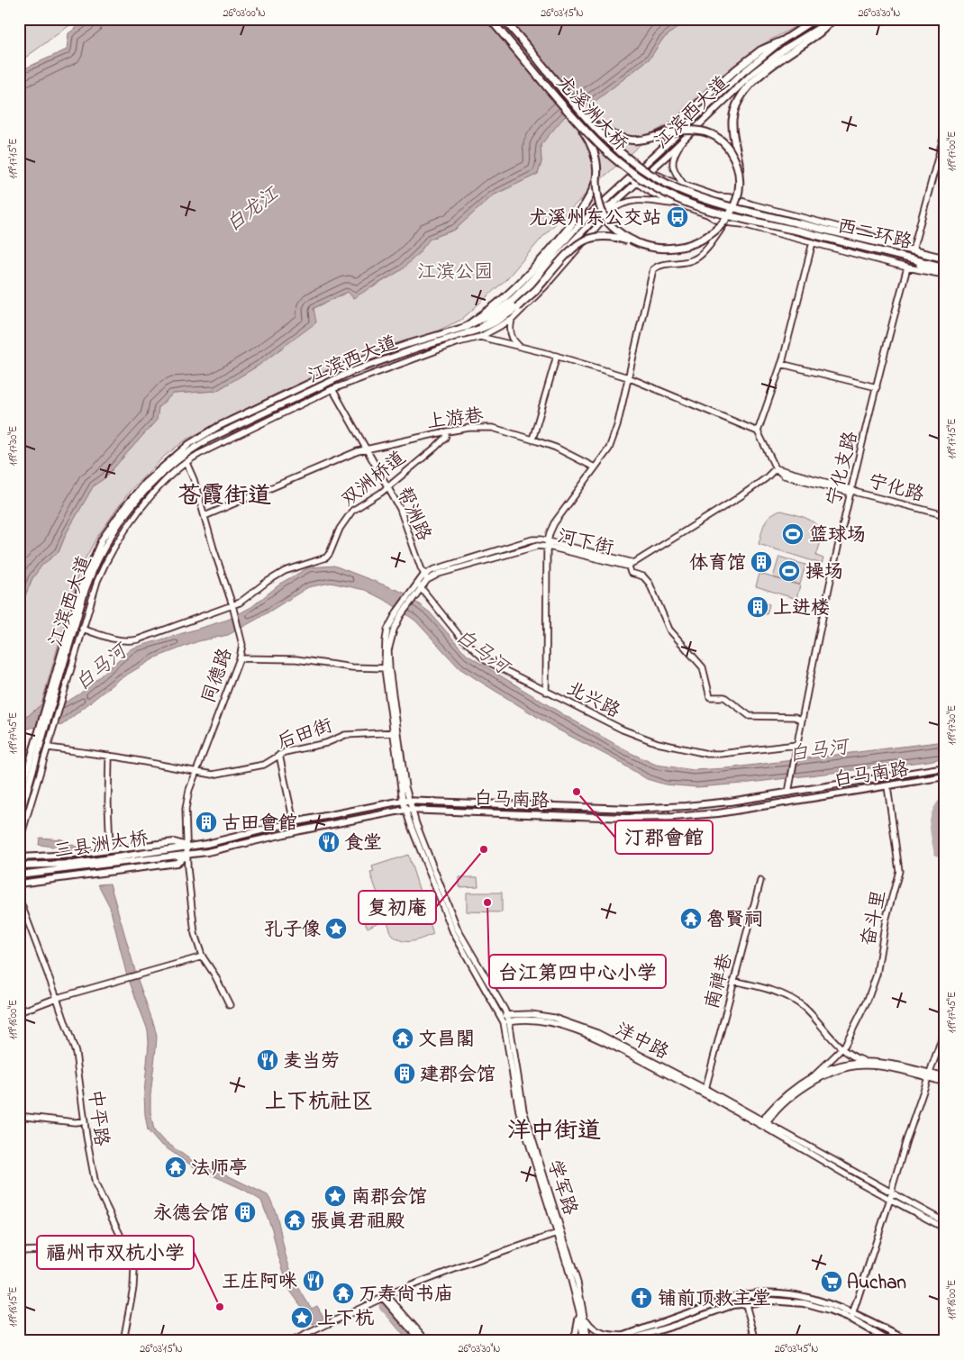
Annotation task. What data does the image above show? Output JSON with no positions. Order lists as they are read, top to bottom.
{
  "streets": {
    "highway": ["尤溪洲大桥", "西二环路"],
    "main road": ["江滨西大道", "白马南路", "三县洲大桥"],
    "street": [
      "上游巷",
      "宁化支路",
      "双洲桥道",
      "宁化路",
      "帮洲路",
      "河下街",
      "同德路",
      "北兴路",
      "后田街",
      "奋斗里",
      "南禅巷",
      "洋中路",
      "中平路",
      "学军路"
    ]
  },
  "crossings": [
    ["尤溪洲大桥", "西二环路"],
    ["上游巷", "双洲桥道"],
    ["上游巷", "帮洲路"],
    ["上游巷", "同德路"],
    ["宁化支路", "宁化路"],
    ["宁化支路", "河下街"],
    ["宁化支路", "北兴路"],
    ["双洲桥道", "帮洲路"],
    ["双洲桥道", "同德路"],
    ["帮洲路", "河下街"],
    ["河下街", "北兴路"],
    ["同德路", "后田街"],
    ["同德路", "白马南路"],
    ["同德路", "三县洲大桥"],
    ["白马南路", "三县洲大桥"],
    ["白马南路", "奋斗里"],
    ["白马南路", "学军路"],
    ["南禅巷", "洋中路"],
    ["洋中路", "学军路"]
  ],
  "districts": ["苍霞街道", "上下杭社区", "洋中街道"],
  "water": ["白龙江", "白马河"],
  "parks": ["江滨公园"],
  "places": {
    "bus stop": ["尤溪州东公交站"],
    "sports": ["篮球场", "操场"],
    "building": [
      "体育馆",
      "上进楼",
      "古田會館",
      "建郡会馆",
      "永德会馆"
    ],
    "other": [
      "汀郡會館",
      "复初庵",
      "台江第四中心小学",
      "福州市双杭小学"
    ],
    "restaurant": ["食堂", "麦当劳", "王庄阿咪"],
    "temple": [
      "魯賢祠",
      "文昌閣",
      "法师亭",
      "張真君祖殿",
      "万寿尚书庙"
    ],
    "place": ["孔子像", "南郡会馆", "上下杭"],
    "supermarket": ["Auchan"],
    "church": ["铺前顶救主堂"]
  },
  "coordinates": [
    "26°03'00\"N",
    "26°03'15\"N",
    "26°03'30\"N",
    "119°17'00\"E",
    "119°17'15\"E",
    "119°17'30\"E",
    "119°17'45\"E",
    "119°18'00\"E",
    "119°18'15\"E",
    "26°03'45\"N"
  ]
}
